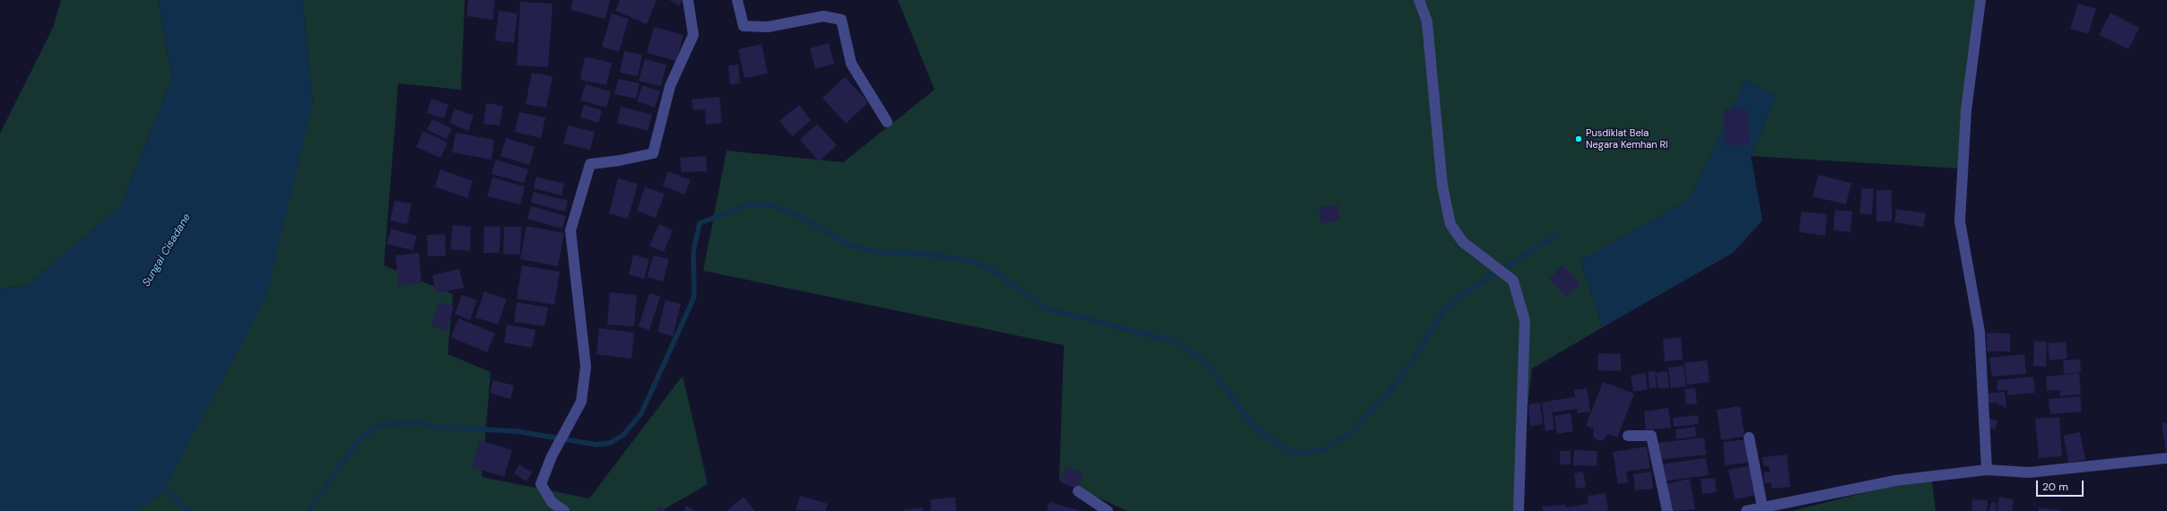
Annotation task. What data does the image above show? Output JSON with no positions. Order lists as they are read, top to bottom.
{
  "water": ["Sungai Cisadane"],
  "places": ["Pusdiklat Bela Negara Kemhan RI"],
  "scale_bar": "20 m"
}
